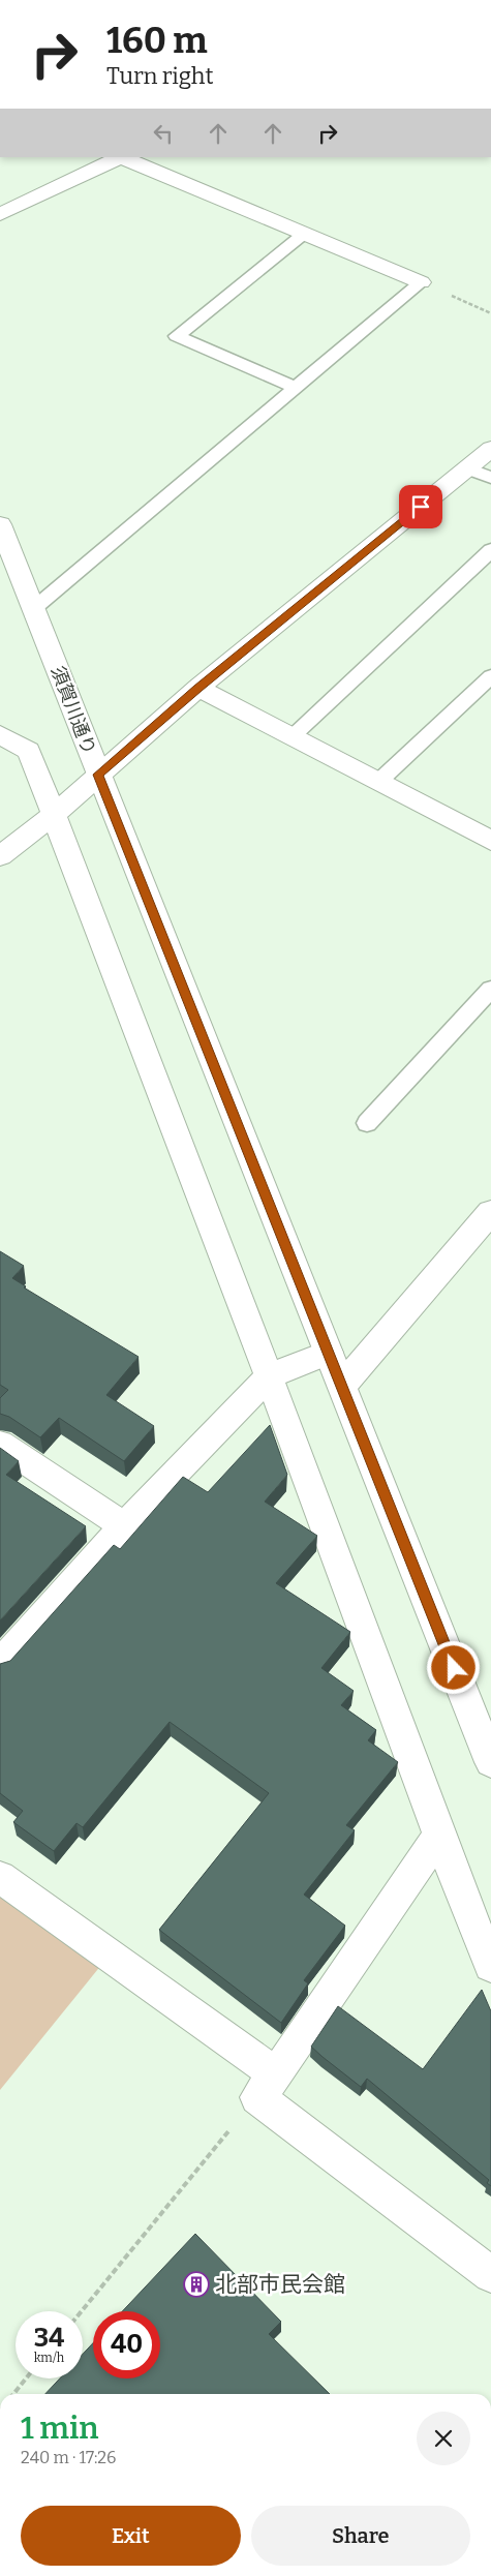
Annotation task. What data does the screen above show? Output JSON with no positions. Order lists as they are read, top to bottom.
{
  "streets": {
    "street": ["須賀川通り"]
  },
  "places": {
    "building": ["北部市民会館"]
  },
  "page": {
    "turn": ["160 m", "Turn right"],
    "speed": "34 km/h",
    "limit": "40",
    "heading": ["1 min", "240 m · 17:26"],
    "buttons": ["Exit", "Share"]
  }
}
